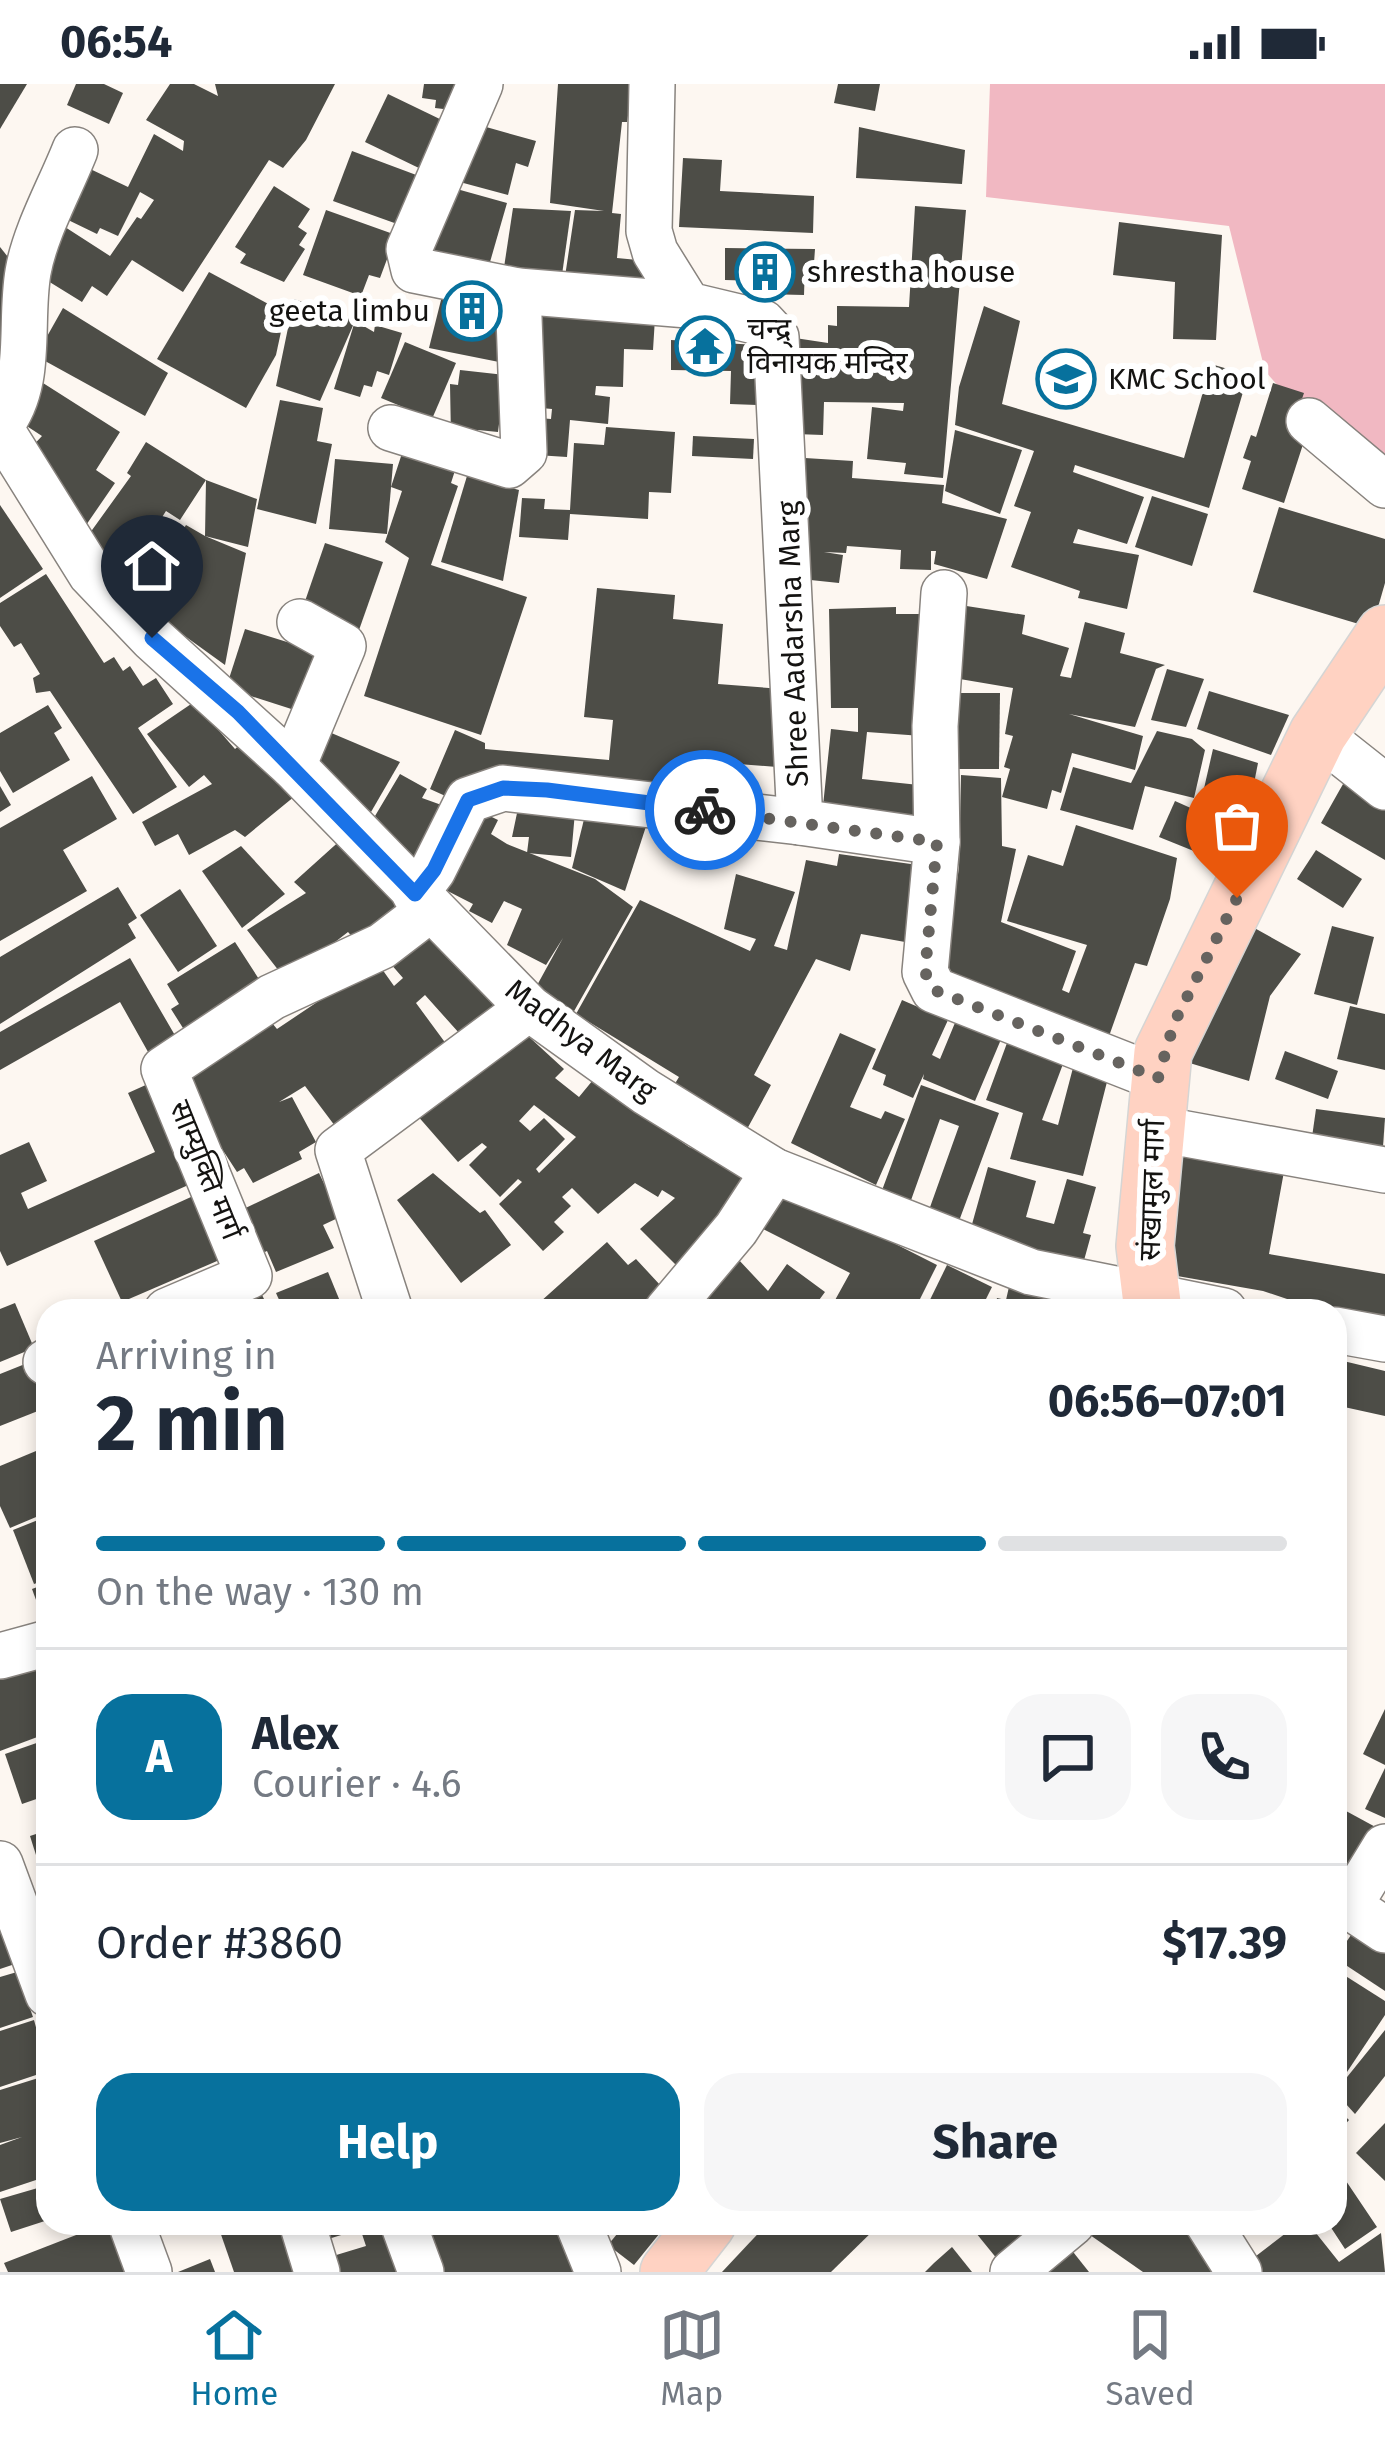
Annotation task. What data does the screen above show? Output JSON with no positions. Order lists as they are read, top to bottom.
{
  "streets": {
    "main road": ["संखामुल मार्ग"],
    "street": ["Shree Aadarsha Marg", "Madhya Marg", "साम्युक्ति मार्ग"]
  },
  "crossings": [
    ["Madhya Marg", "साम्युक्ति मार्ग"]
  ],
  "places": {
    "building": ["shrestha house", "geeta limbu"],
    "temple": ["चन्द्र् विनायक मन्दिर"],
    "school or university": ["KMC School"]
  },
  "page": {
    "status": "06:54",
    "heading": ["2 min", "Arriving in", "06:56–07:01"],
    "panel": [
      "Alex",
      "Courier · 4.6",
      "Order #3860",
      "$17.39"
    ],
    "bar": "On the way · 130 m",
    "round": "A",
    "buttons": ["Help", "Share"],
    "tabs": ["Home", "Map", "Saved"]
  }
}
